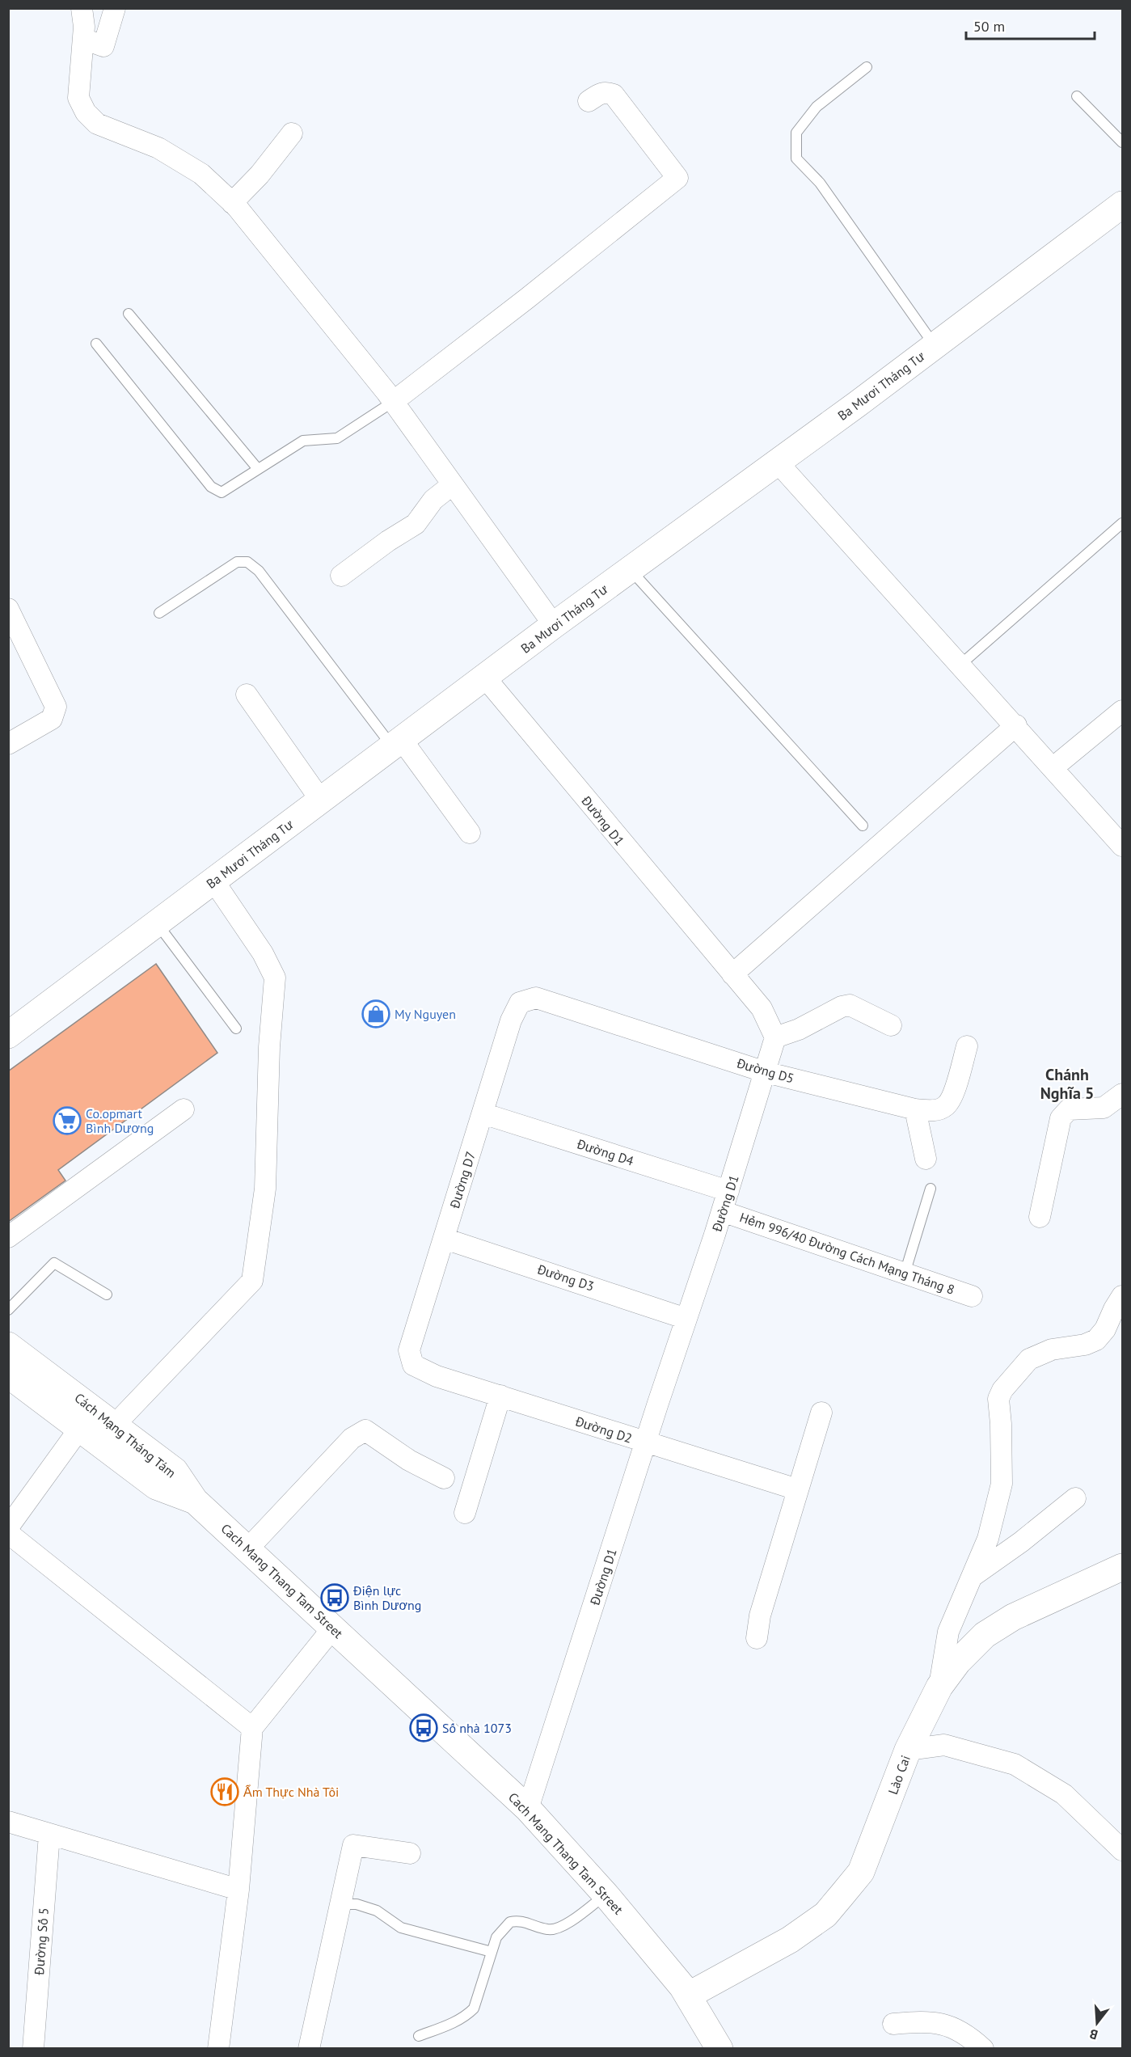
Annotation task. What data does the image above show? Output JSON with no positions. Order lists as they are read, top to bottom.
{
  "streets": {
    "street": [
      "Ba Mươi Tháng Tư",
      "Đường D1",
      "Đường D5",
      "Đường D4",
      "Đường D7",
      "Hẻm 996/40 Đường Cách Mạng Tháng 8",
      "Đường D3",
      "Đường D2",
      "Cách Mạng Tháng Tám",
      "Cach Mang Thang Tam Street",
      "Lào Cai",
      "Đường Số 5"
    ]
  },
  "crossings": [
    ["Ba Mươi Tháng Tư", "Đường D1"],
    ["Đường D1", "Đường D5"],
    ["Đường D1", "Đường D4"],
    ["Đường D1", "Hẻm 996/40 Đường Cách Mạng Tháng 8"],
    ["Đường D1", "Đường D3"],
    ["Đường D1", "Đường D2"],
    ["Đường D1", "Cach Mang Thang Tam Street"],
    ["Đường D5", "Đường D7"],
    ["Đường D4", "Đường D7"],
    ["Đường D7", "Đường D3"],
    ["Đường D7", "Đường D2"],
    ["Cách Mạng Tháng Tám", "Cach Mang Thang Tam Street"],
    ["Cach Mang Thang Tam Street", "Lào Cai"]
  ],
  "districts": ["Chánh Nghĩa 5"],
  "places": {
    "shop": ["My Nguyen"],
    "supermarket": ["Co.opmart Bình Dương"],
    "bus stop": ["Điện lực Bình Dương", "Số nhà 1073"],
    "restaurant": ["Ẩm Thực Nhà Tôi"]
  },
  "scale_bar": "50 m",
  "north": "bottom"
}
